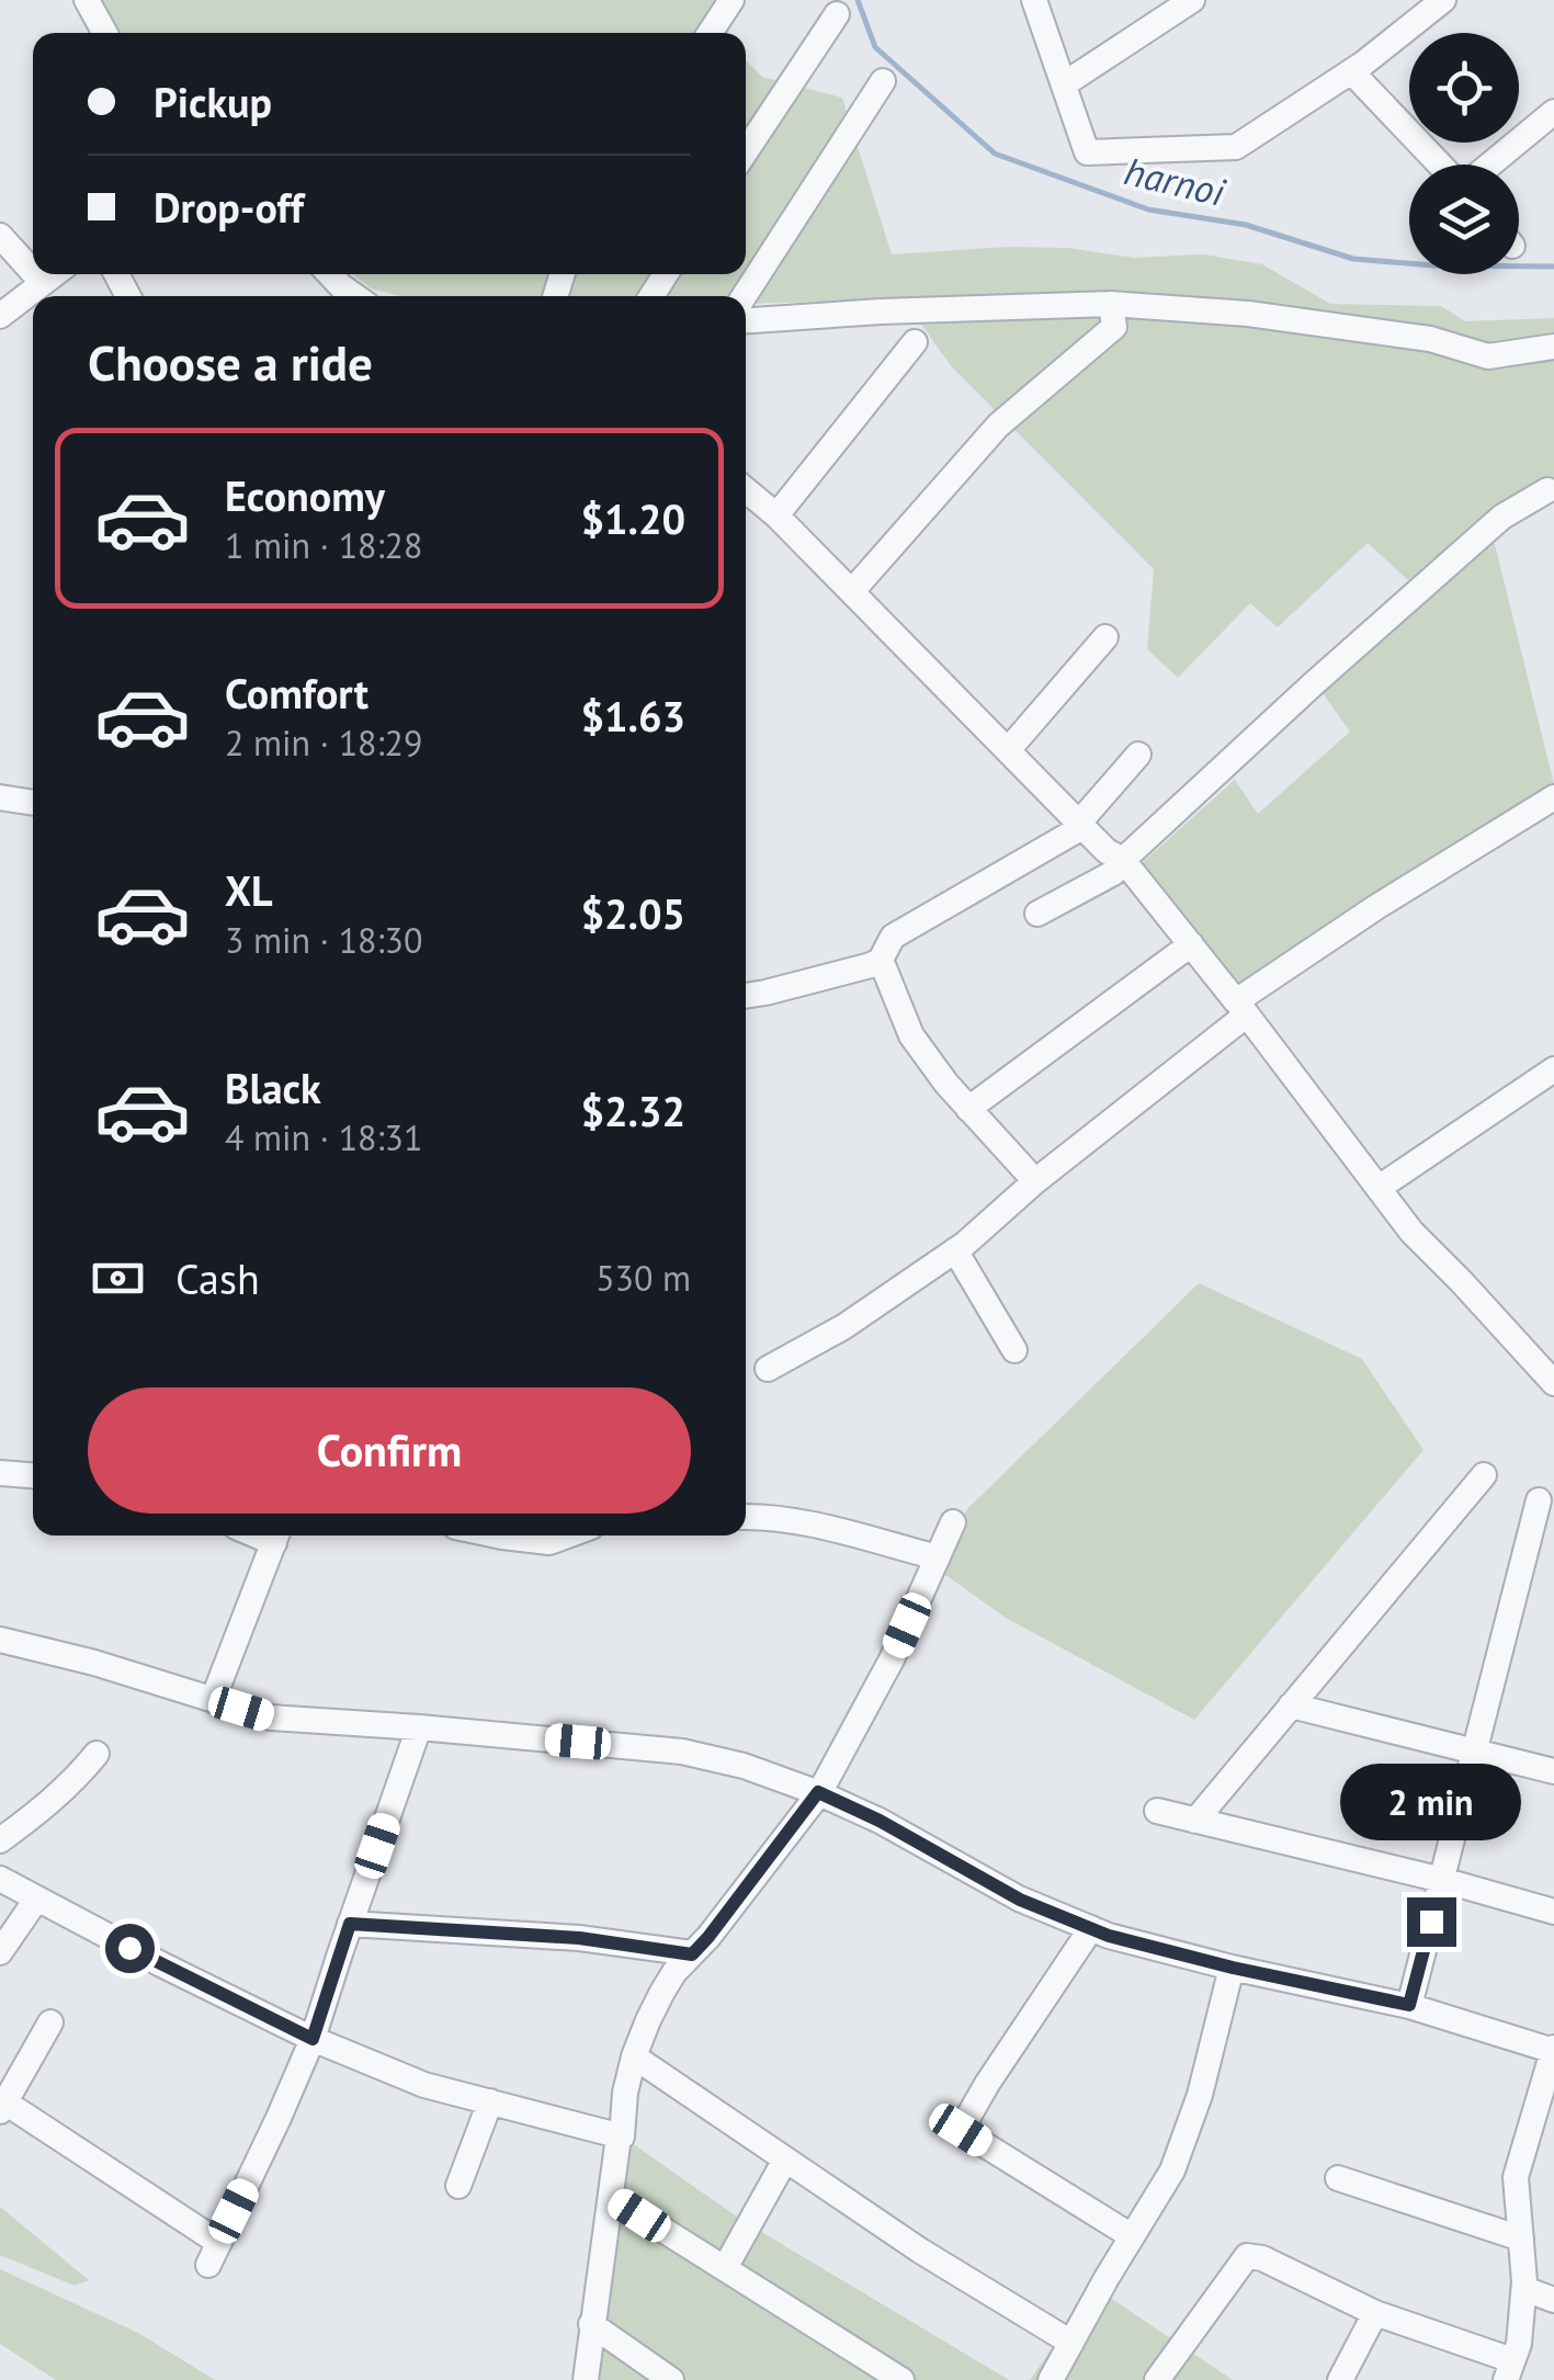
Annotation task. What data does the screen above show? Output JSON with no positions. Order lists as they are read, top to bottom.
{
  "water": ["harnoi"],
  "page": {
    "banner": ["Pickup", "Drop-off"],
    "heading": "Choose a ride",
    "list": [
      {
        "name": "Economy",
        "note": "1 min · 18:28",
        "value": "$1.20"
      },
      {
        "name": "Comfort",
        "note": "2 min · 18:29",
        "value": "$1.63"
      },
      {
        "name": "XL",
        "note": "3 min · 18:30",
        "value": "$2.05"
      },
      {
        "name": "Black",
        "note": "4 min · 18:31",
        "value": "$2.32"
      }
    ],
    "pay": ["Cash", "530 m"],
    "buttons": "Confirm",
    "bubble": "2 min"
  }
}
